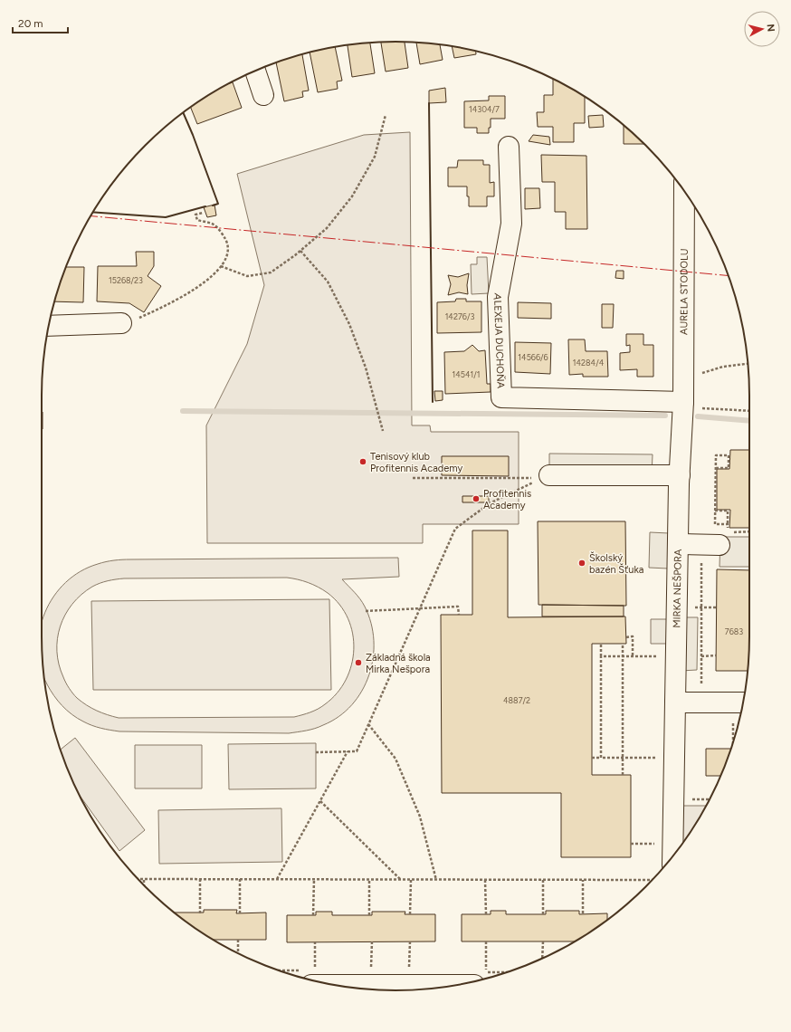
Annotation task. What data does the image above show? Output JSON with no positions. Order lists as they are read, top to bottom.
{
  "streets": {
    "street": ["AURELA STODOLU", "ALEXEJA DUCHOŇA", "MIRKA NEŠPORA"]
  },
  "crossings": [
    ["AURELA STODOLU", "ALEXEJA DUCHOŇA"],
    ["AURELA STODOLU", "MIRKA NEŠPORA"],
    ["ALEXEJA DUCHOŇA", "MIRKA NEŠPORA"]
  ],
  "places": [
    "Tenisový klub Profitennis Academy",
    "Profitennis Academy",
    "Školský bazén Šťuka",
    "Základná škola Mirka Nešpora"
  ],
  "house_numbers": [
    "14304/7",
    "15268/23",
    "14276/3",
    "14566/6",
    "14284/4",
    "14541/1",
    "7683",
    "4887/2"
  ],
  "scale_bar": "20 m",
  "north": "right"
}
